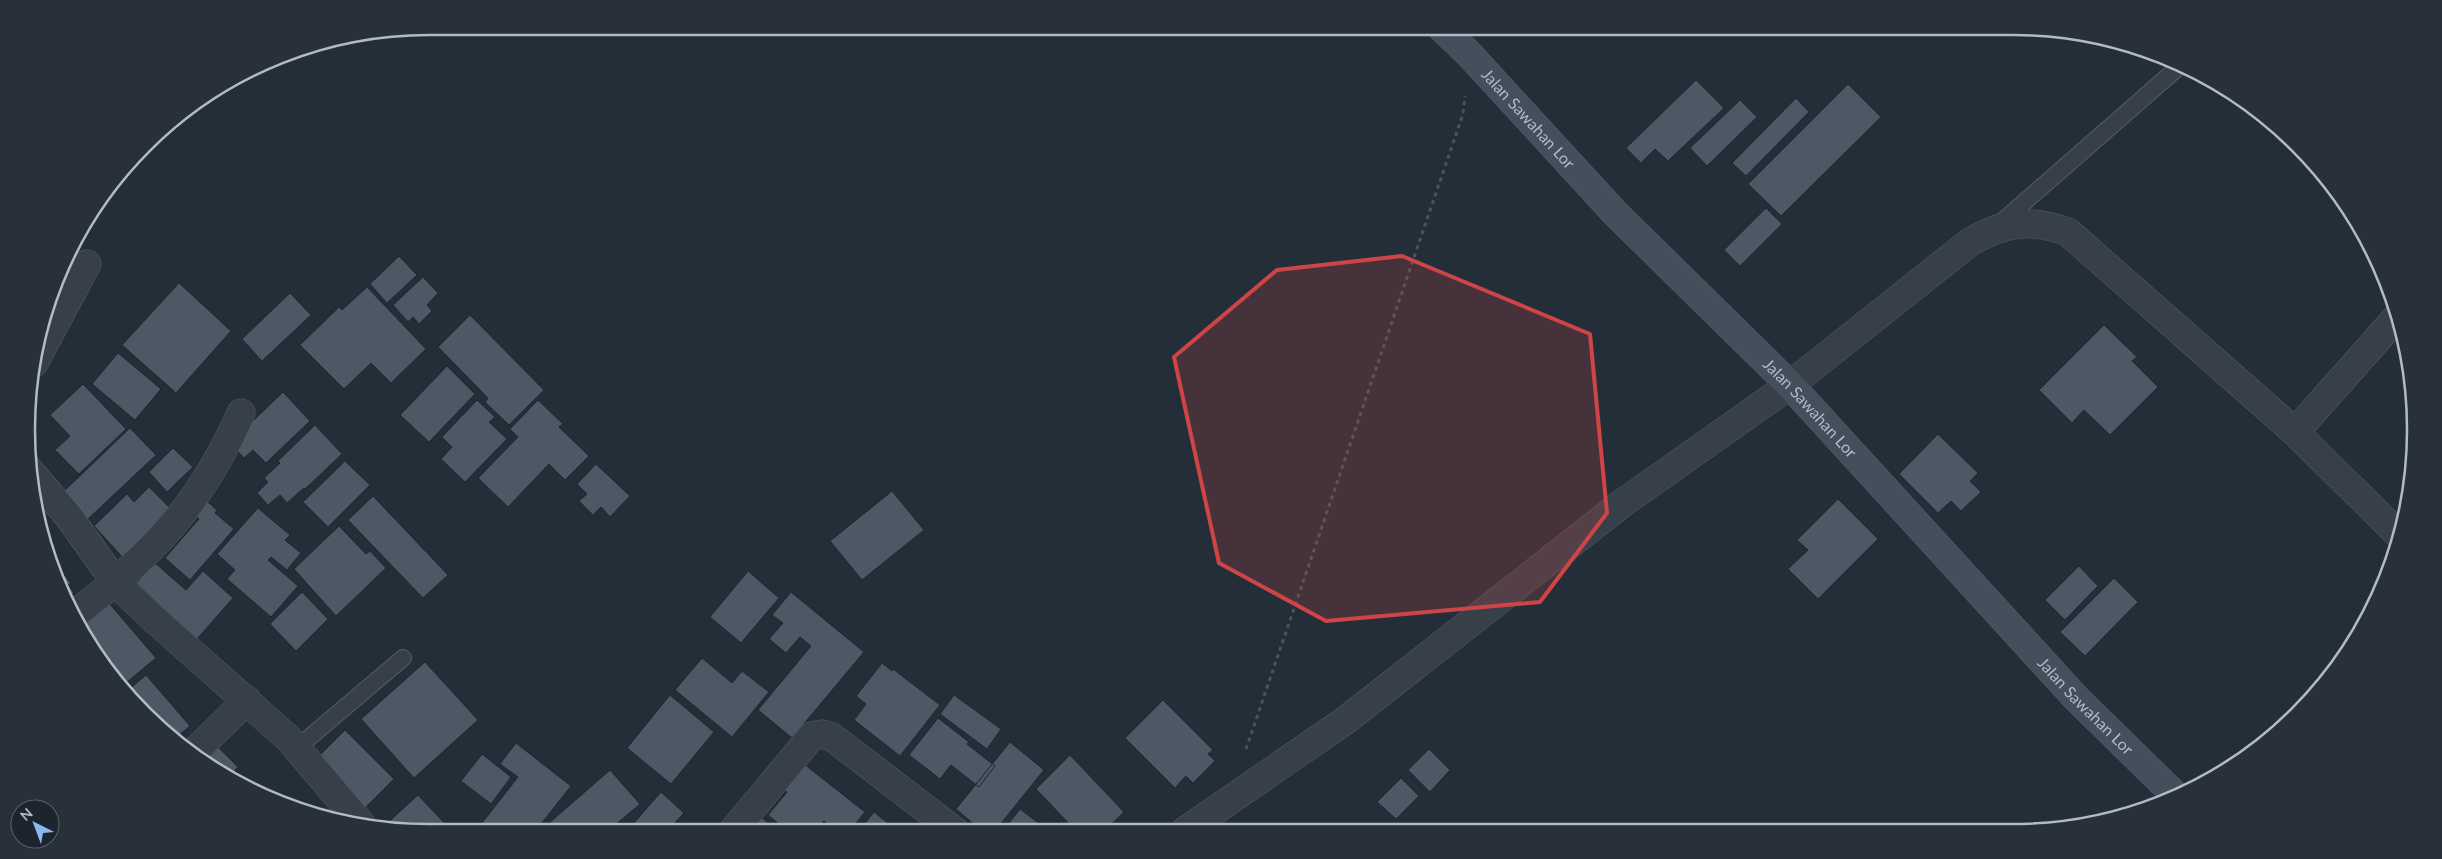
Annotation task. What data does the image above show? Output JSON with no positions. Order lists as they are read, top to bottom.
{
  "streets": {
    "main road": ["Jalan Sawahan Lor"]
  },
  "north": "top left"
}
